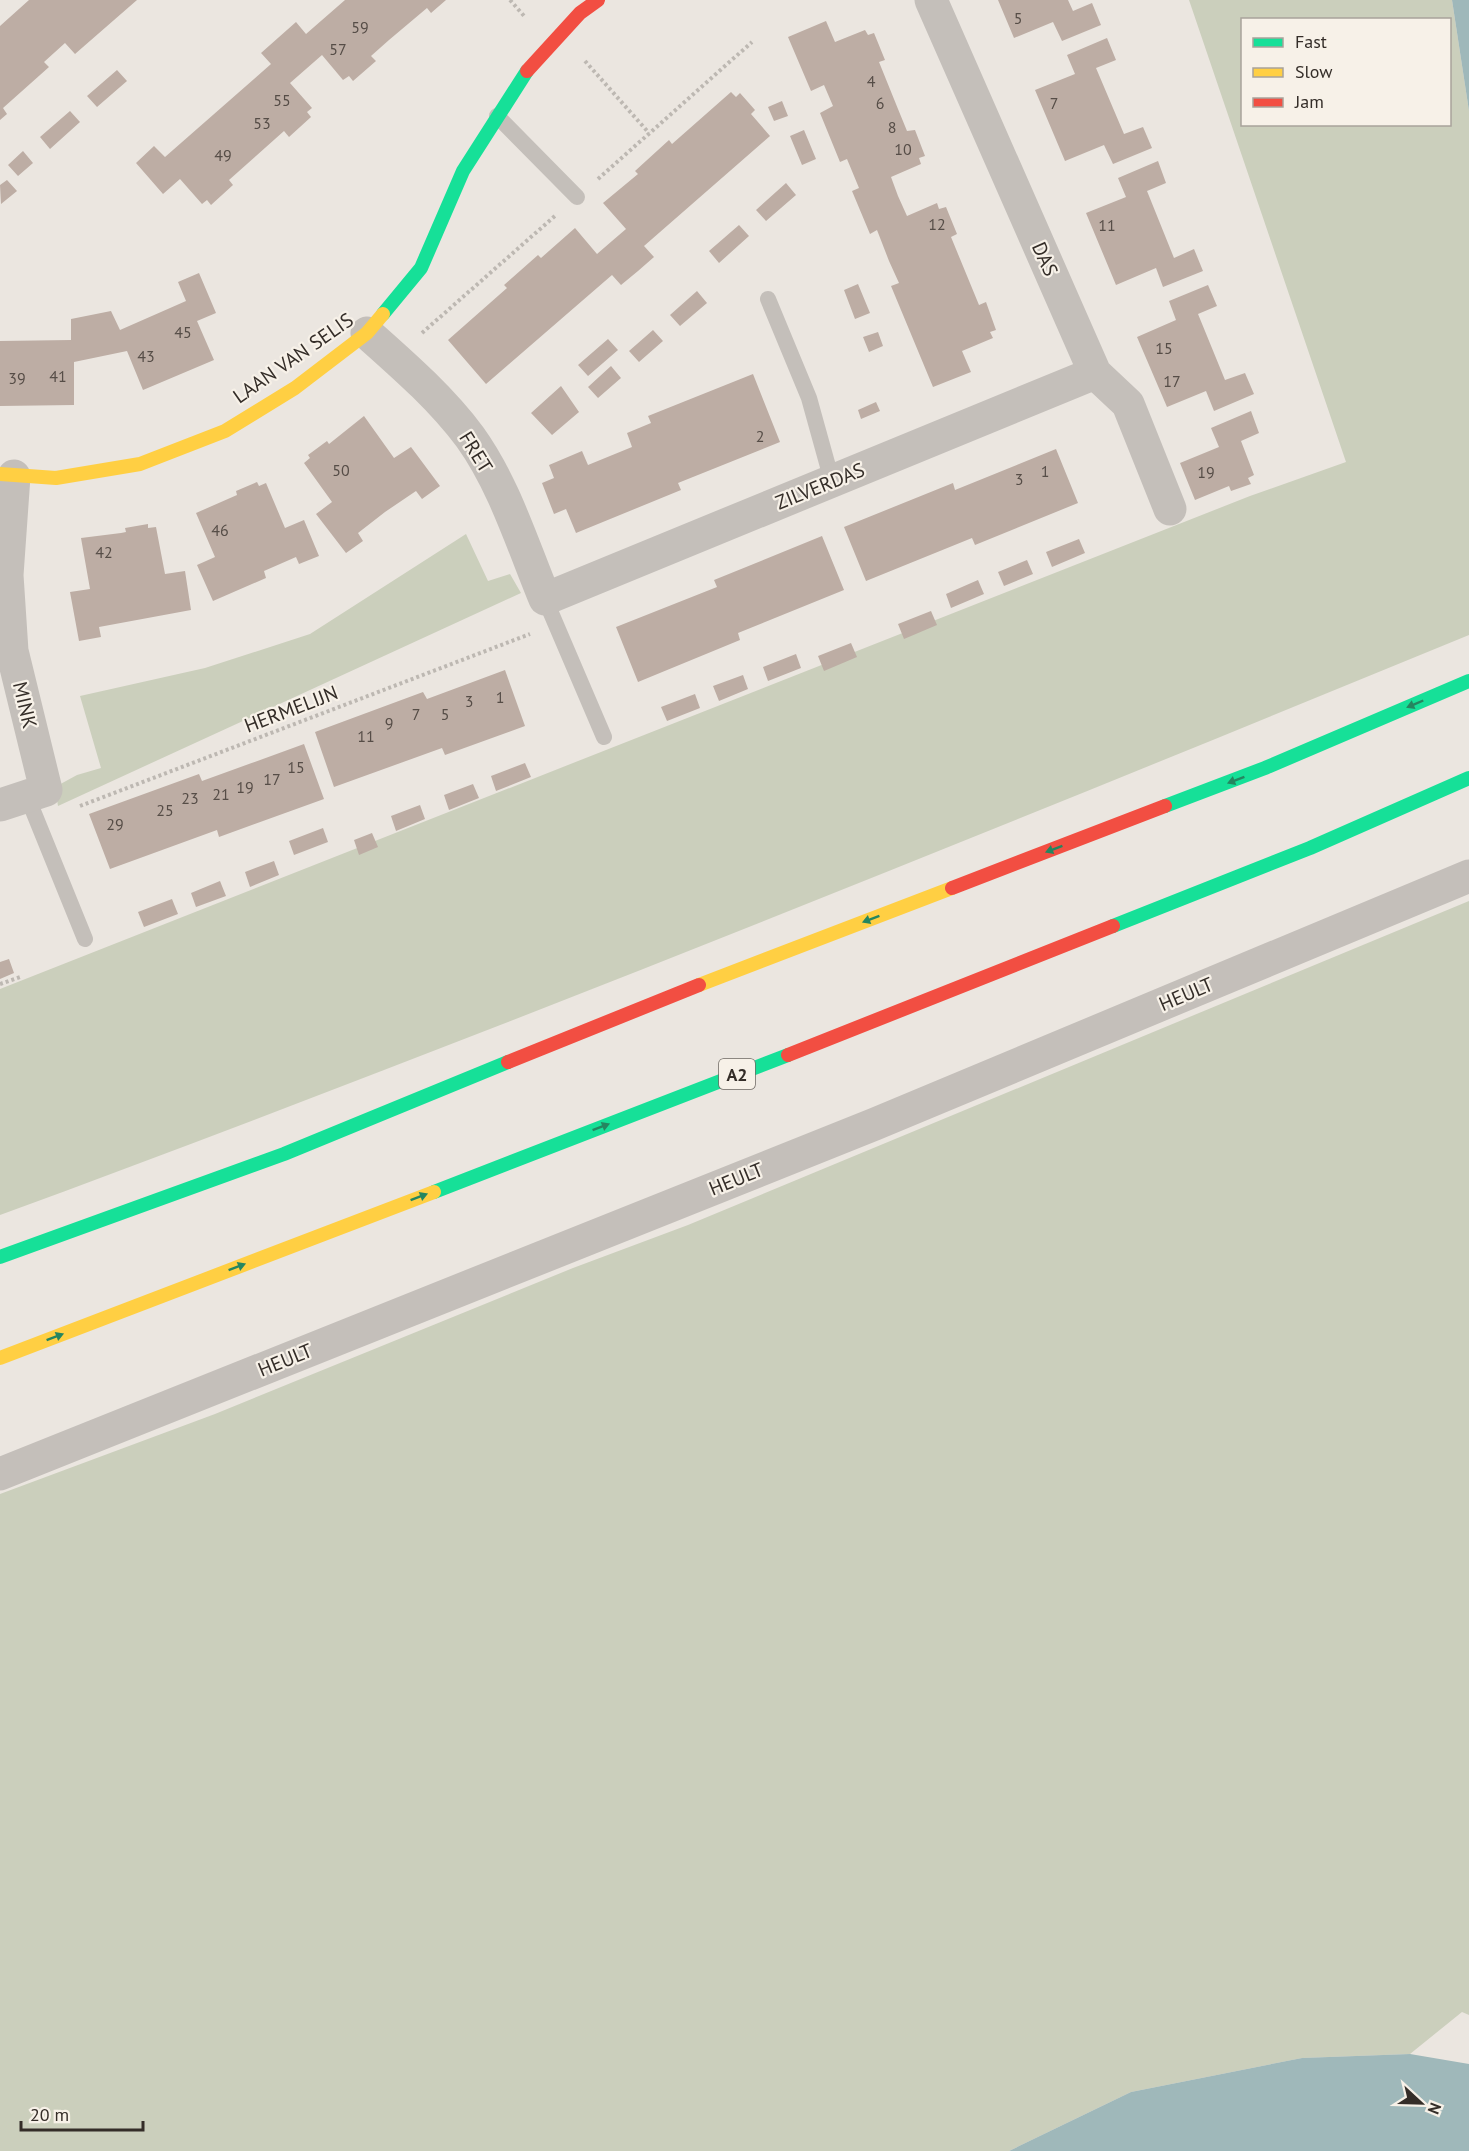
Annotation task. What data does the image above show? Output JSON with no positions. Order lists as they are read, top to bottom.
{
  "streets": {
    "main road": ["LAAN VAN SELIS", "A2"],
    "street": [
      "DAS",
      "FRET",
      "ZILVERDAS",
      "MINK",
      "HEULT"
    ],
    "path": ["HERMELIJN"]
  },
  "crossings": [
    ["DAS", "ZILVERDAS"],
    ["LAAN VAN SELIS", "FRET"],
    ["LAAN VAN SELIS", "MINK"],
    ["FRET", "ZILVERDAS"],
    ["FRET", "HERMELIJN"],
    ["ZILVERDAS", "HERMELIJN"],
    ["MINK", "HERMELIJN"]
  ],
  "house_numbers": [
    "5",
    "59",
    "57",
    "4",
    "55",
    "6",
    "7",
    "53",
    "8",
    "10",
    "49",
    "12",
    "11",
    "45",
    "15",
    "43",
    "41",
    "39",
    "17",
    "2",
    "50",
    "1",
    "19",
    "3",
    "46",
    "42",
    "1",
    "3",
    "7",
    "5",
    "9",
    "11",
    "15",
    "17",
    "19",
    "21",
    "23",
    "25",
    "29"
  ],
  "legend": ["Fast", "Slow", "Jam"],
  "scale_bar": "20 m",
  "north": "right"
}
